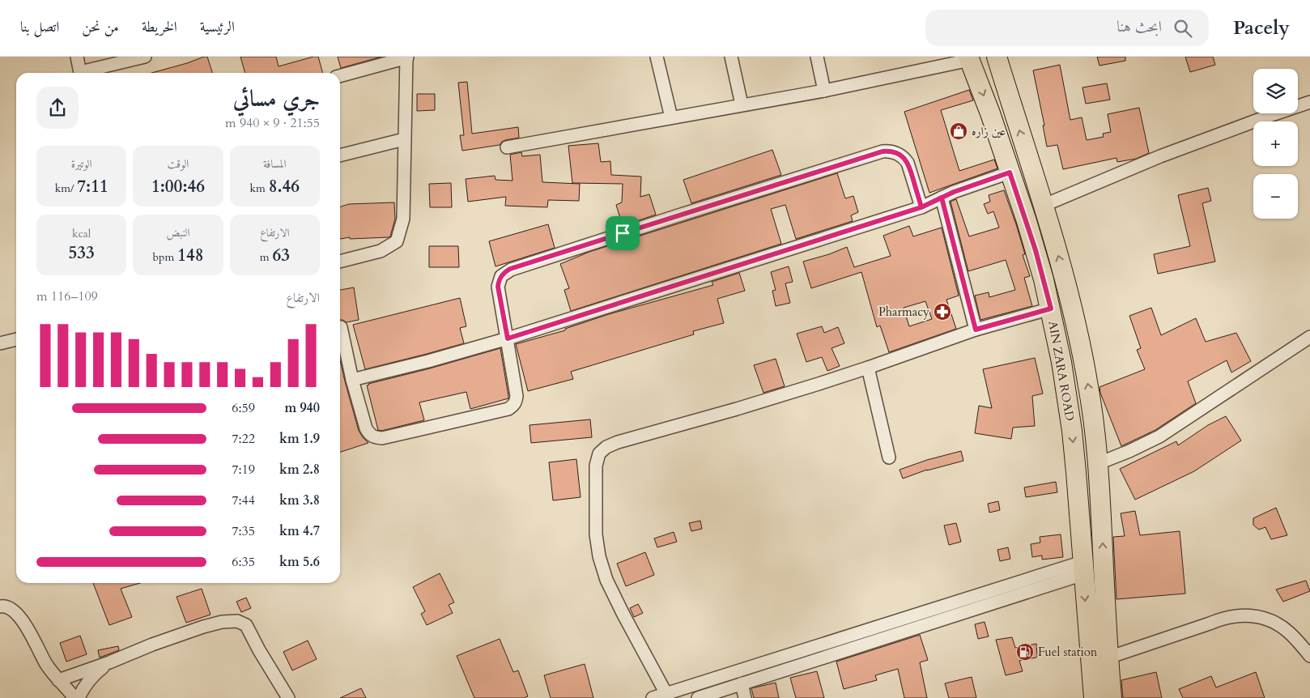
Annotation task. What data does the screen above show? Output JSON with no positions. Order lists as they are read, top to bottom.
{
  "streets": {
    "main road": ["AIN ZARA ROAD"]
  },
  "places": {
    "shop": ["عين زاره"],
    "pharmacy": ["Pharmacy"],
    "fuel station": ["Fuel station"]
  },
  "page": {
    "header": "Pacely",
    "search": "ابحث هنا",
    "nav": [
      "الرئيسية",
      "الخريطة",
      "من نحن",
      "اتصل بنا"
    ],
    "map_buttons": ["+", "−"],
    "heading": ["جري مسائي", "21:55 · 9 × 940 m"],
    "stats": [
      ["المسافة", "8.46 km"],
      ["الوقت", "1:00:46"],
      ["الوتيرة", "7:11 /km"],
      ["الارتفاع", "63 m"],
      ["النبض", "148 bpm"],
      ["kcal", "533"]
    ],
    "chart": ["الارتفاع", "109–116 m"],
    "list": [
      {
        "name": "940 m",
        "note": "6:59"
      },
      {
        "name": "1.9 km",
        "note": "7:22"
      },
      {
        "name": "2.8 km",
        "note": "7:19"
      },
      {
        "name": "3.8 km",
        "note": "7:44"
      },
      {
        "name": "4.7 km",
        "note": "7:35"
      },
      {
        "name": "5.6 km",
        "note": "6:35"
      }
    ]
  }
}
